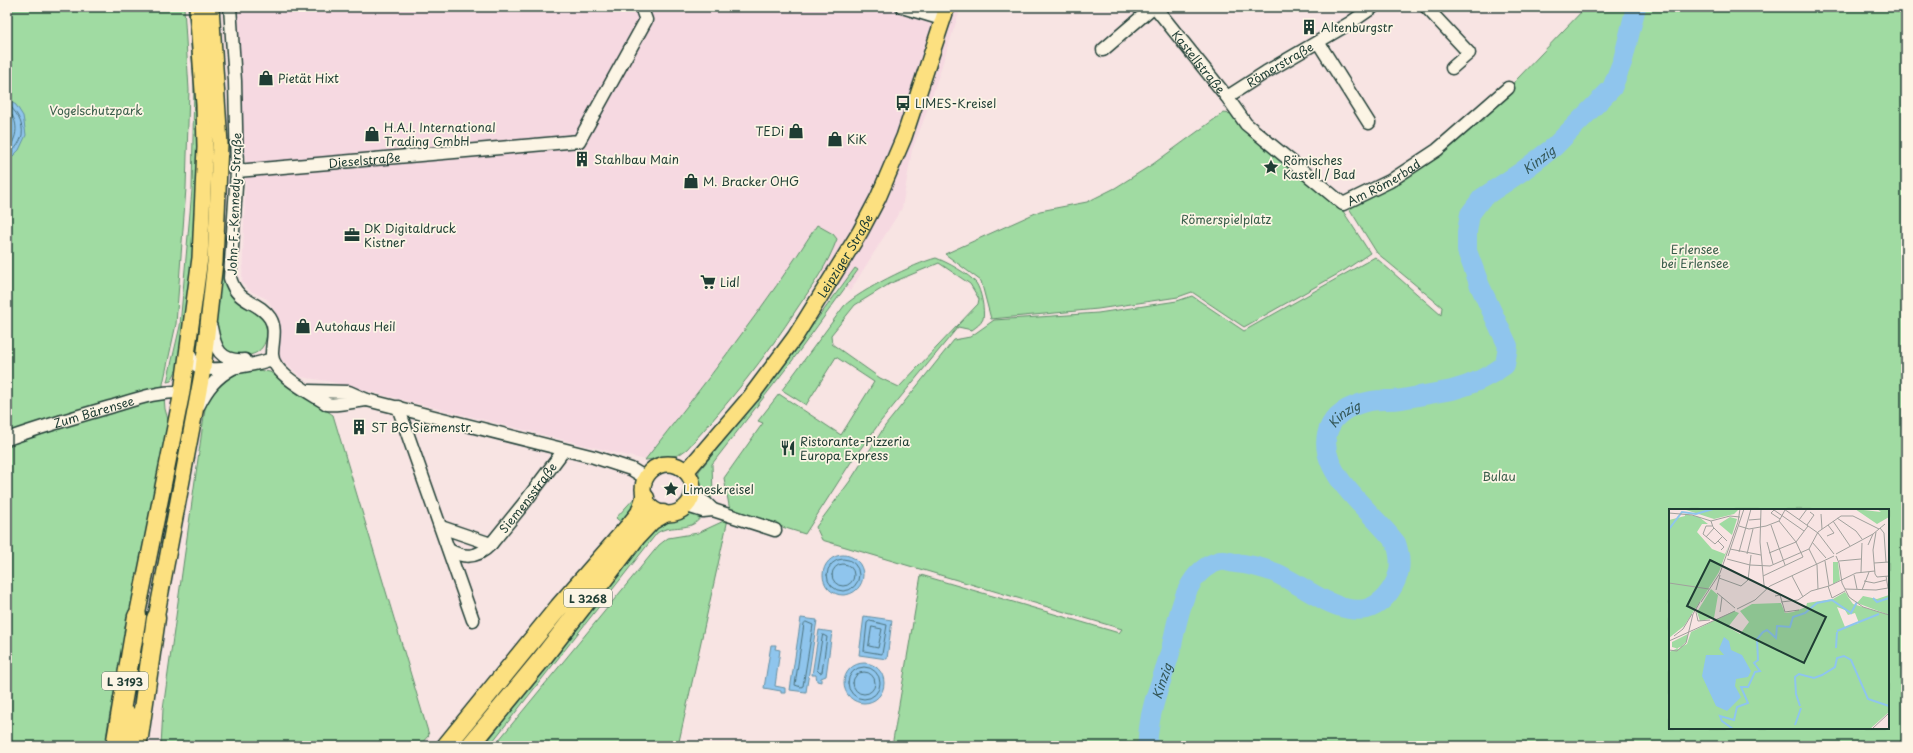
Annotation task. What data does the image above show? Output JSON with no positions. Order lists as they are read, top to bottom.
{
  "streets": {
    "highway": ["L 3268", "L 3193"],
    "main road": ["Leipziger Straße"],
    "street": [
      "Kastellstraße",
      "Römerstraße",
      "Dieselstraße",
      "Am Römerbad",
      "John-F.-Kennedy-Straße",
      "Zum Bärensee",
      "Siemensstraße"
    ]
  },
  "crossings": [
    ["Kastellstraße", "Römerstraße"],
    ["Kastellstraße", "Am Römerbad"],
    ["Römerstraße", "Am Römerbad"],
    ["Dieselstraße", "John-F.-Kennedy-Straße"],
    ["John-F.-Kennedy-Straße", "Siemensstraße"],
    ["Leipziger Straße", "Siemensstraße"],
    ["Leipziger Straße", "L 3268"],
    ["Zum Bärensee", "L 3193"],
    ["Siemensstraße", "L 3268"]
  ],
  "water": ["Kinzig"],
  "parks": [
    "Vogelschutzpark",
    "Römerspielplatz",
    "Erlensee bei Erlensee",
    "Bulau"
  ],
  "places": {
    "building": ["Altenburgstr", "Stahlbau Main", "ST BG Siemenstr."],
    "shop": [
      "Pietät Hixt",
      "TEDi",
      "H.A.I. International Trading GmbH",
      "KiK",
      "M. Bracker OHG",
      "Autohaus Heil"
    ],
    "bus stop": ["LIMES-Kreisel"],
    "place": ["Römisches Kastell / Bad", "Limeskreisel"],
    "office": ["DK Digitaldruck Kistner"],
    "supermarket": ["Lidl"],
    "restaurant": ["Ristorante-Pizzeria Europa Express"]
  }
}
